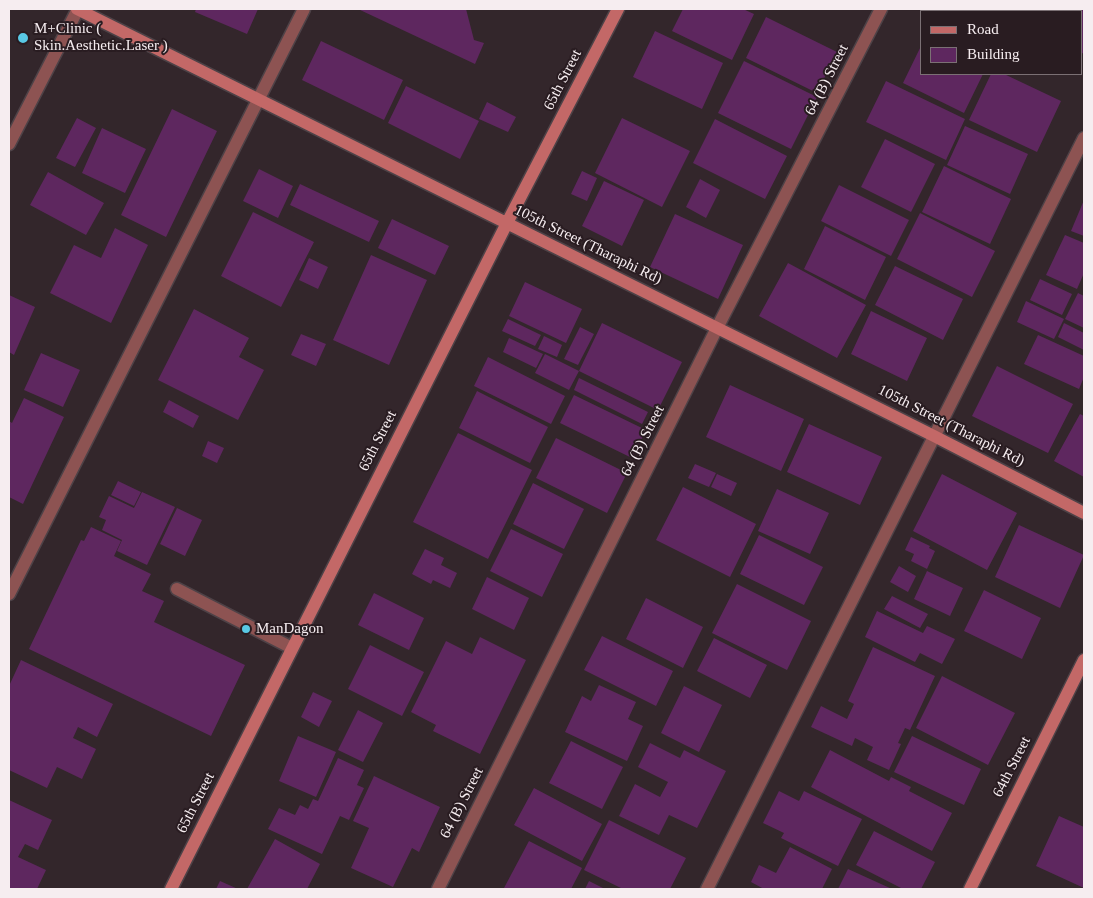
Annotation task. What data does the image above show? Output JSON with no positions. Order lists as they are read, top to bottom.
{
  "streets": {
    "street": [
      "65th Street",
      "64 (B) Street",
      "105th Street (Tharaphi Rd)",
      "64th Street"
    ]
  },
  "crossings": [
    ["65th Street", "105th Street (Tharaphi Rd)"],
    ["64 (B) Street", "105th Street (Tharaphi Rd)"]
  ],
  "places": ["M+Clinic ( Skin.Aesthetic.Laser )", "ManDagon"],
  "legend": ["Road", "Building"]
}
